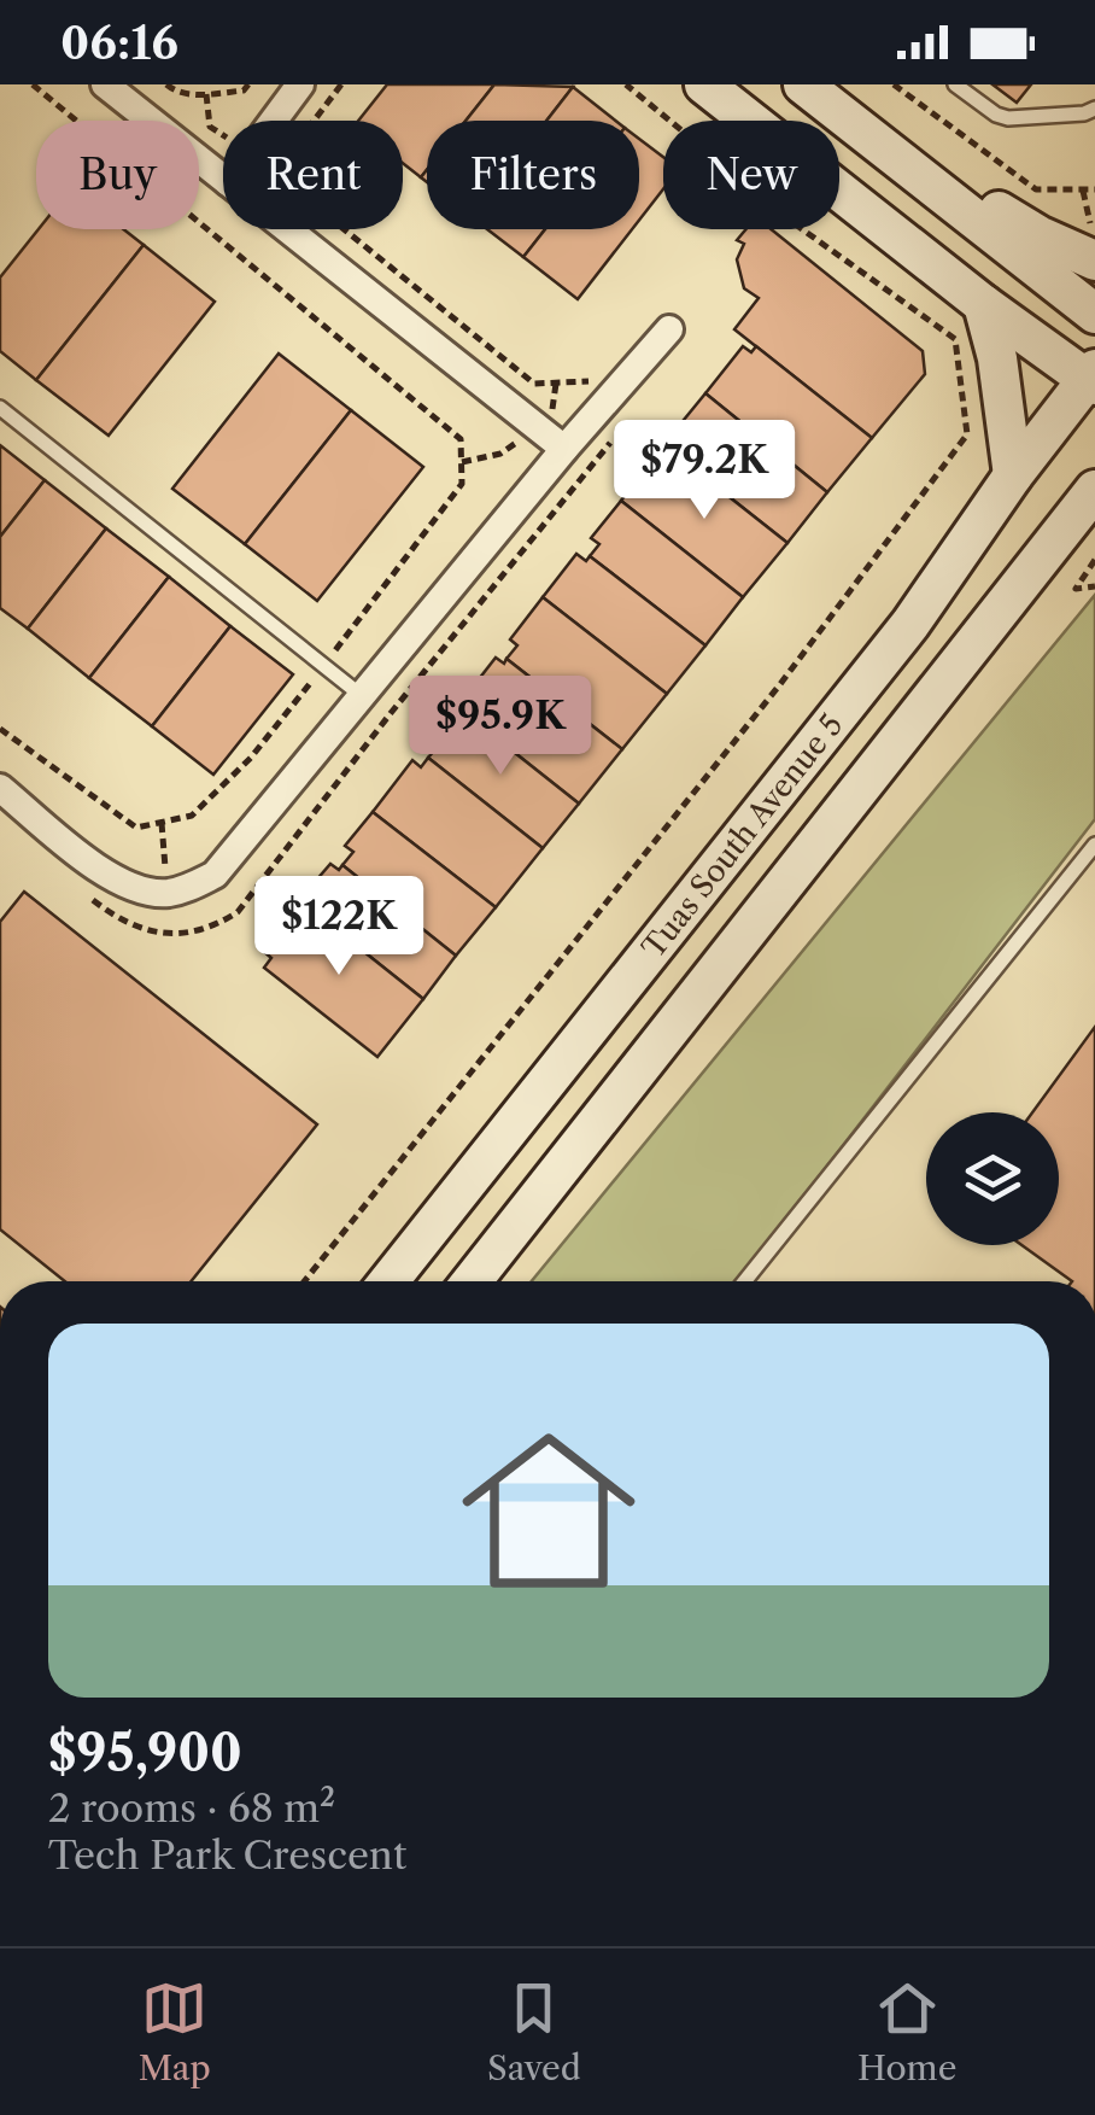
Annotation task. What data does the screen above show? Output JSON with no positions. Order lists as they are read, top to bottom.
{
  "streets": {
    "main road": ["Tuas South Avenue 5"]
  },
  "page": {
    "status": "06:16",
    "chip": [
      "Buy",
      "Rent",
      "Filters",
      "New"
    ],
    "price": ["$79.2K", "$95.9K", "$122K"],
    "list": [
      {
        "name": "$95,900",
        "note": "2 rooms · 68 m² · Tech Park Crescent"
      }
    ],
    "tabs": ["Map", "Saved", "Home"]
  }
}
